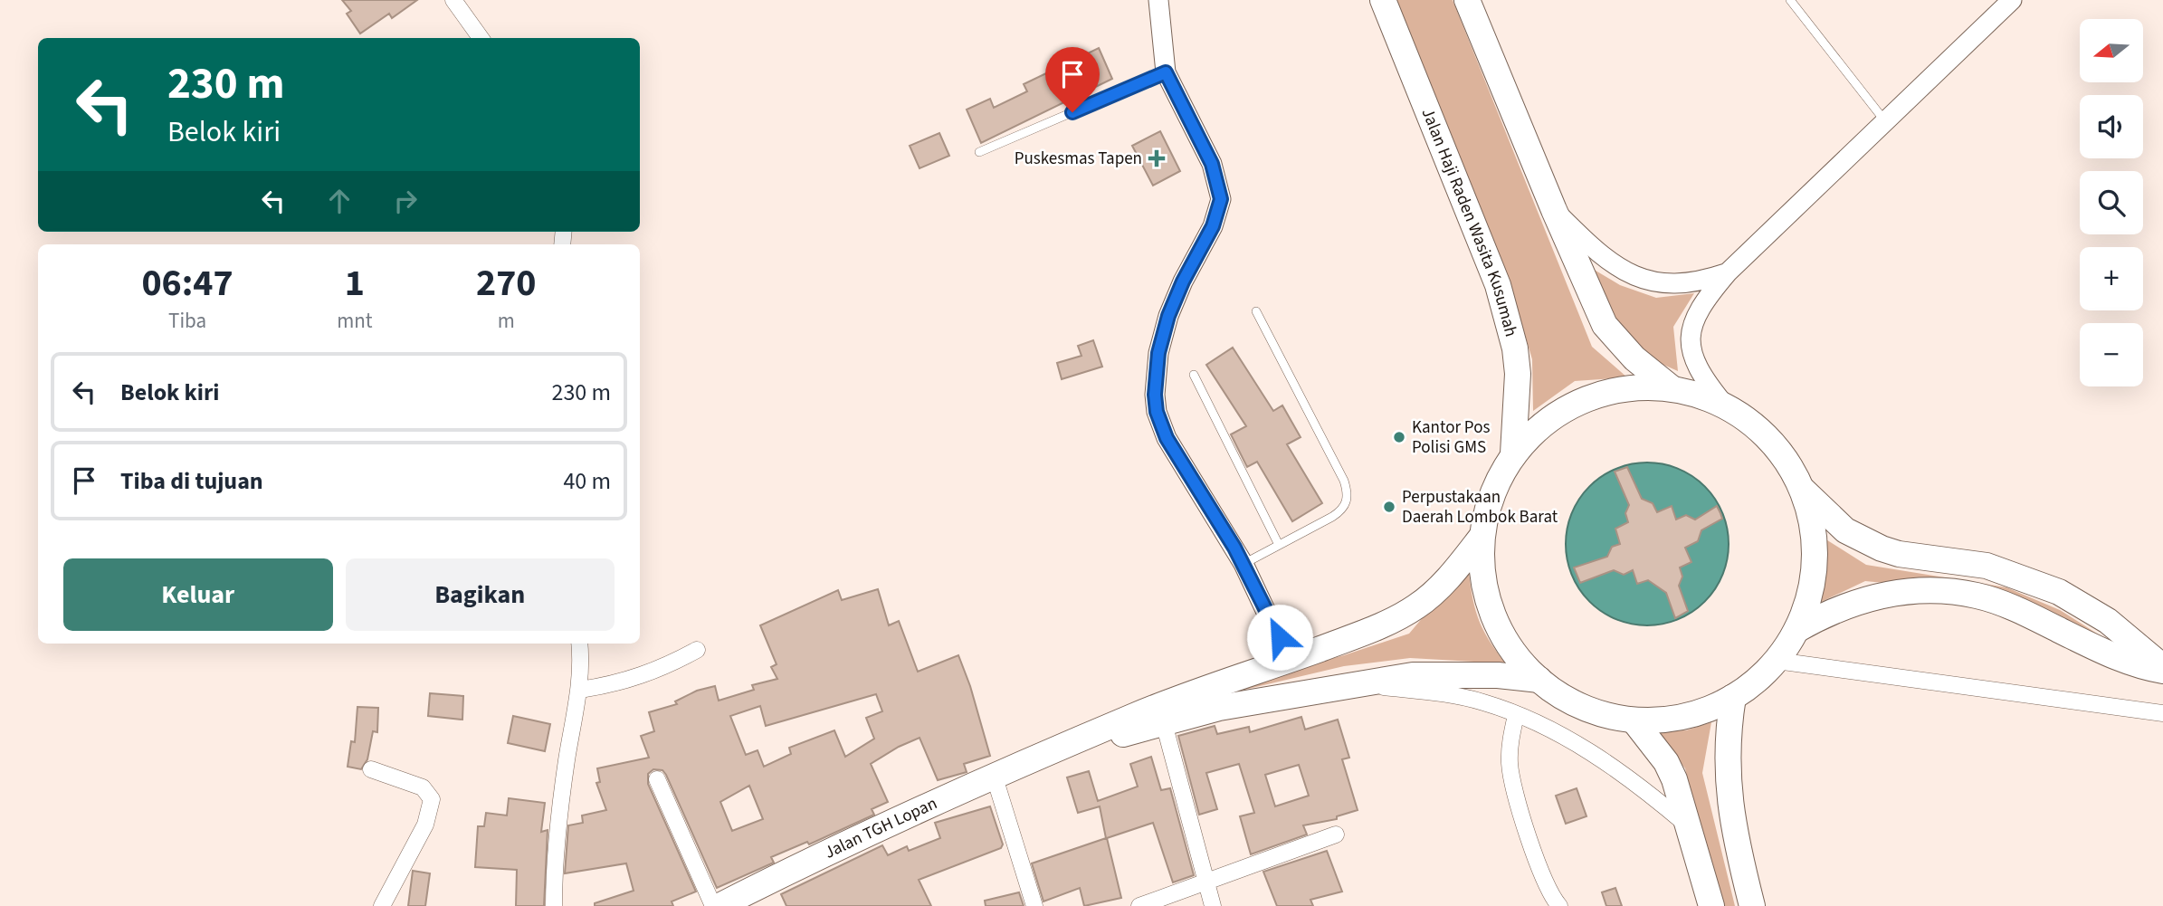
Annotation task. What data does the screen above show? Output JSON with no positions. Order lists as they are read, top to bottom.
{
  "streets": {
    "highway": ["Jalan Haji Raden Wasita Kusumah", "Jalan TGH Lopan"]
  },
  "places": {
    "health": ["Puskesmas Tapen"],
    "other": ["Kantor Pos Polisi GMS", "Perpustakaan Daerah Lombok Barat"]
  },
  "north": "left",
  "page": {
    "map_buttons": ["+", "−"],
    "turn": ["230 m", "Belok kiri"],
    "eta": [
      "06:47",
      "Tiba",
      "1",
      "mnt",
      "270",
      "m"
    ],
    "list": [
      {
        "name": "Belok kiri",
        "value": "230 m"
      },
      {
        "name": "Tiba di tujuan",
        "value": "40 m"
      }
    ],
    "buttons": ["Keluar", "Bagikan"]
  }
}
